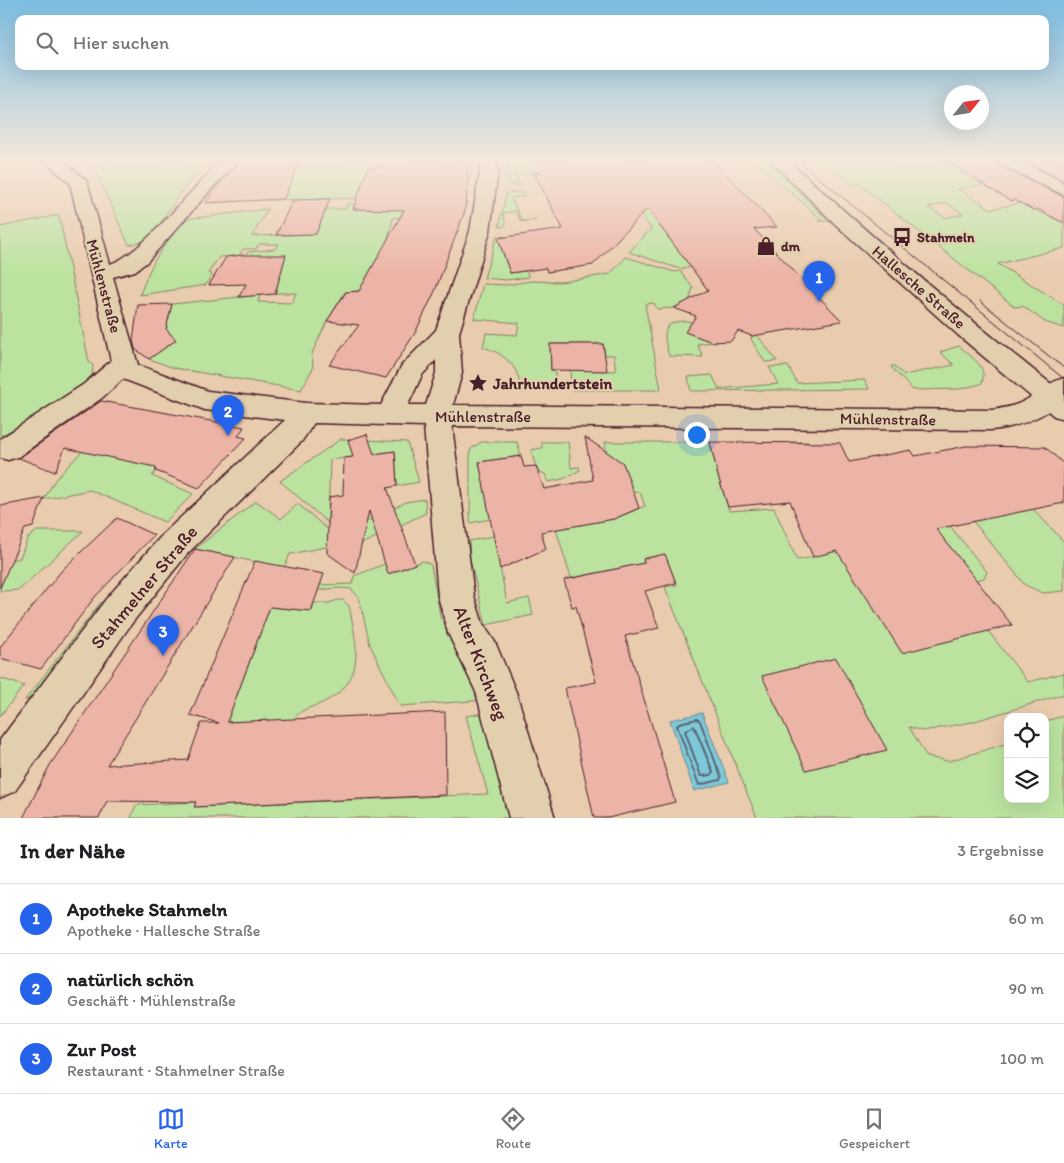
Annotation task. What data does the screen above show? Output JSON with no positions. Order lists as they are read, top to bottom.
{
  "streets": {
    "street": [
      "Mühlenstraße",
      "Hallesche Straße",
      "Stahmelner Straße",
      "Alter Kirchweg"
    ]
  },
  "crossings": [
    ["Mühlenstraße", "Hallesche Straße"],
    ["Mühlenstraße", "Stahmelner Straße"],
    ["Mühlenstraße", "Alter Kirchweg"]
  ],
  "places": {
    "bus stop": ["Stahmeln"],
    "shop": ["dm"],
    "place": ["Jahrhundertstein"]
  },
  "north": "top right",
  "page": {
    "search": "Hier suchen",
    "pins": ["1", "2", "3"],
    "heading": ["In der Nähe", "3 Ergebnisse"],
    "list": [
      {
        "mark": "1",
        "name": "Apotheke Stahmeln",
        "note": "Apotheke · Hallesche Straße",
        "value": "60 m"
      },
      {
        "mark": "2",
        "name": "natürlich schön",
        "note": "Geschäft · Mühlenstraße",
        "value": "90 m"
      },
      {
        "mark": "3",
        "name": "Zur Post",
        "note": "Restaurant · Stahmelner Straße",
        "value": "100 m"
      }
    ],
    "nav": ["Karte", "Route", "Gespeichert"]
  }
}
